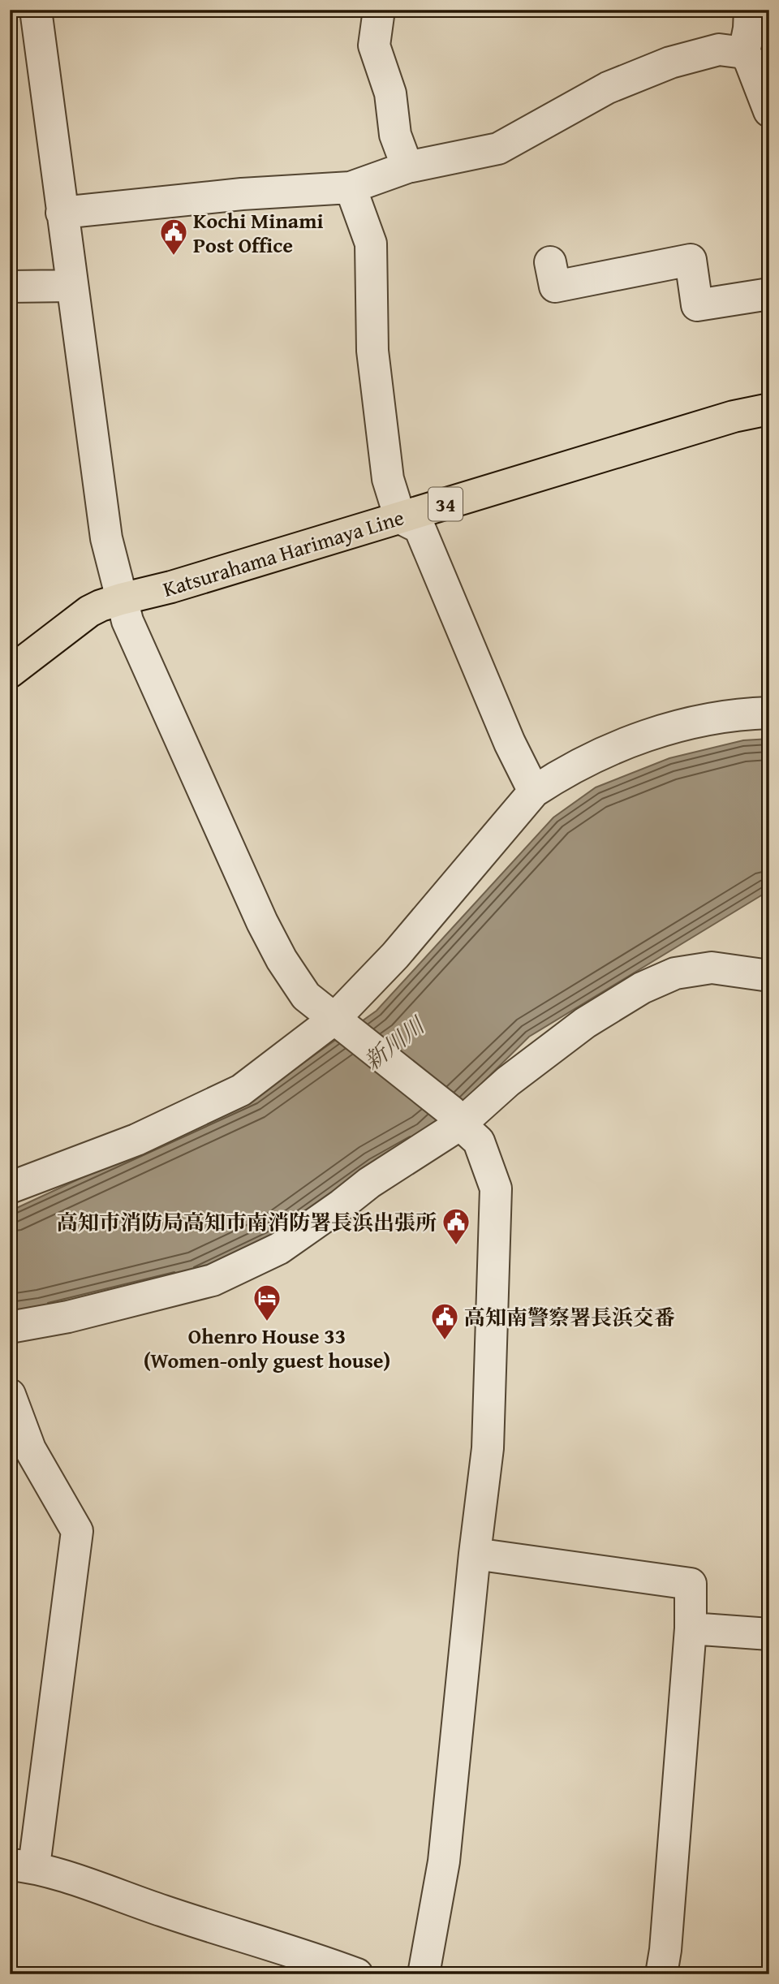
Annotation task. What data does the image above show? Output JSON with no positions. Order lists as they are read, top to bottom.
{
  "streets": {
    "main road": ["34", "Katsurahama Harimaya Line"]
  },
  "water": ["新川川"],
  "places": {
    "public building": ["Kochi Minami Post Office", "高知市消防局高知市南消防署長浜出張所", "高知南警察署長浜交番"],
    "hotel": ["Ohenro House 33 (Women-only guest house)"]
  }
}
